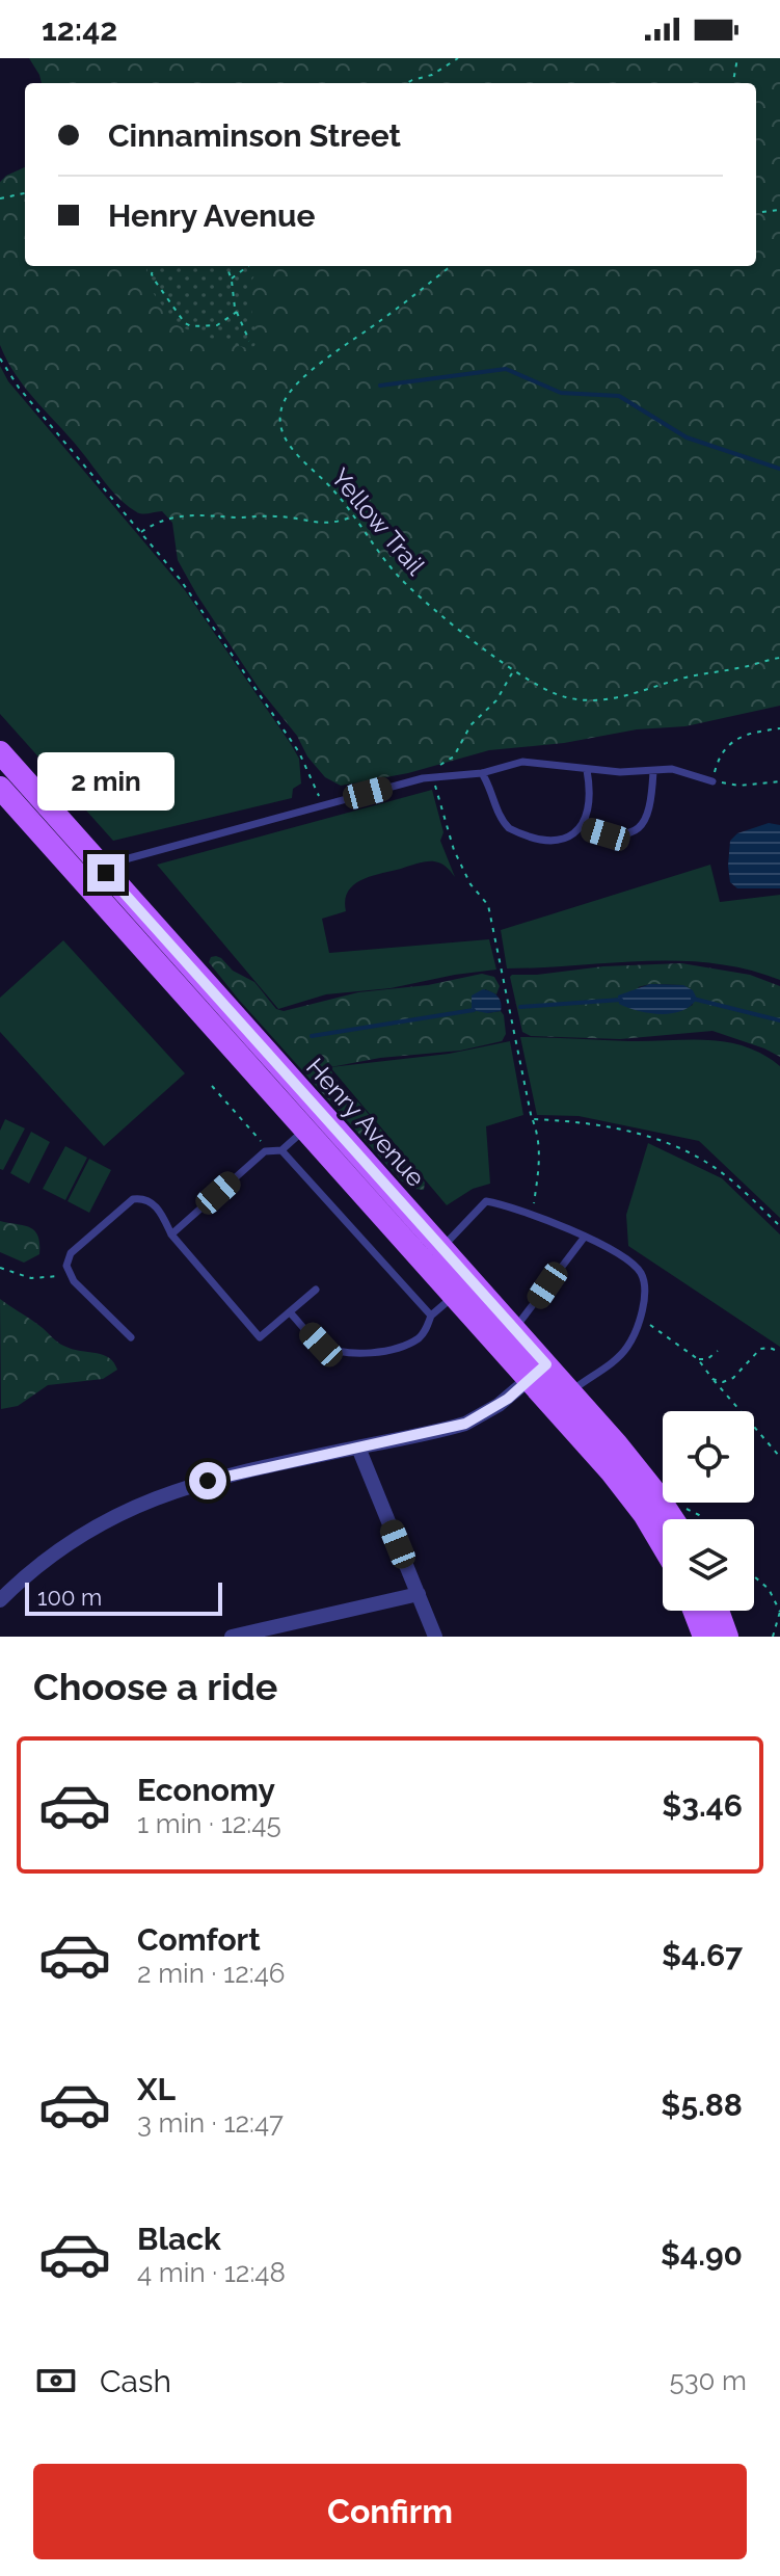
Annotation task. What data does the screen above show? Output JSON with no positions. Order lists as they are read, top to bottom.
{
  "streets": {
    "main road": ["Henry Avenue"],
    "path": ["Yellow Trail"]
  },
  "scale_bar": "100 m",
  "page": {
    "status": "12:42",
    "banner": ["Cinnaminson Street", "Henry Avenue"],
    "bubble": "2 min",
    "scale": "100 m",
    "heading": "Choose a ride",
    "list": [
      {
        "name": "Economy",
        "note": "1 min · 12:45",
        "value": "$3.46"
      },
      {
        "name": "Comfort",
        "note": "2 min · 12:46",
        "value": "$4.67"
      },
      {
        "name": "XL",
        "note": "3 min · 12:47",
        "value": "$5.88"
      },
      {
        "name": "Black",
        "note": "4 min · 12:48",
        "value": "$4.90"
      }
    ],
    "pay": ["Cash", "530 m"],
    "buttons": "Confirm"
  }
}
